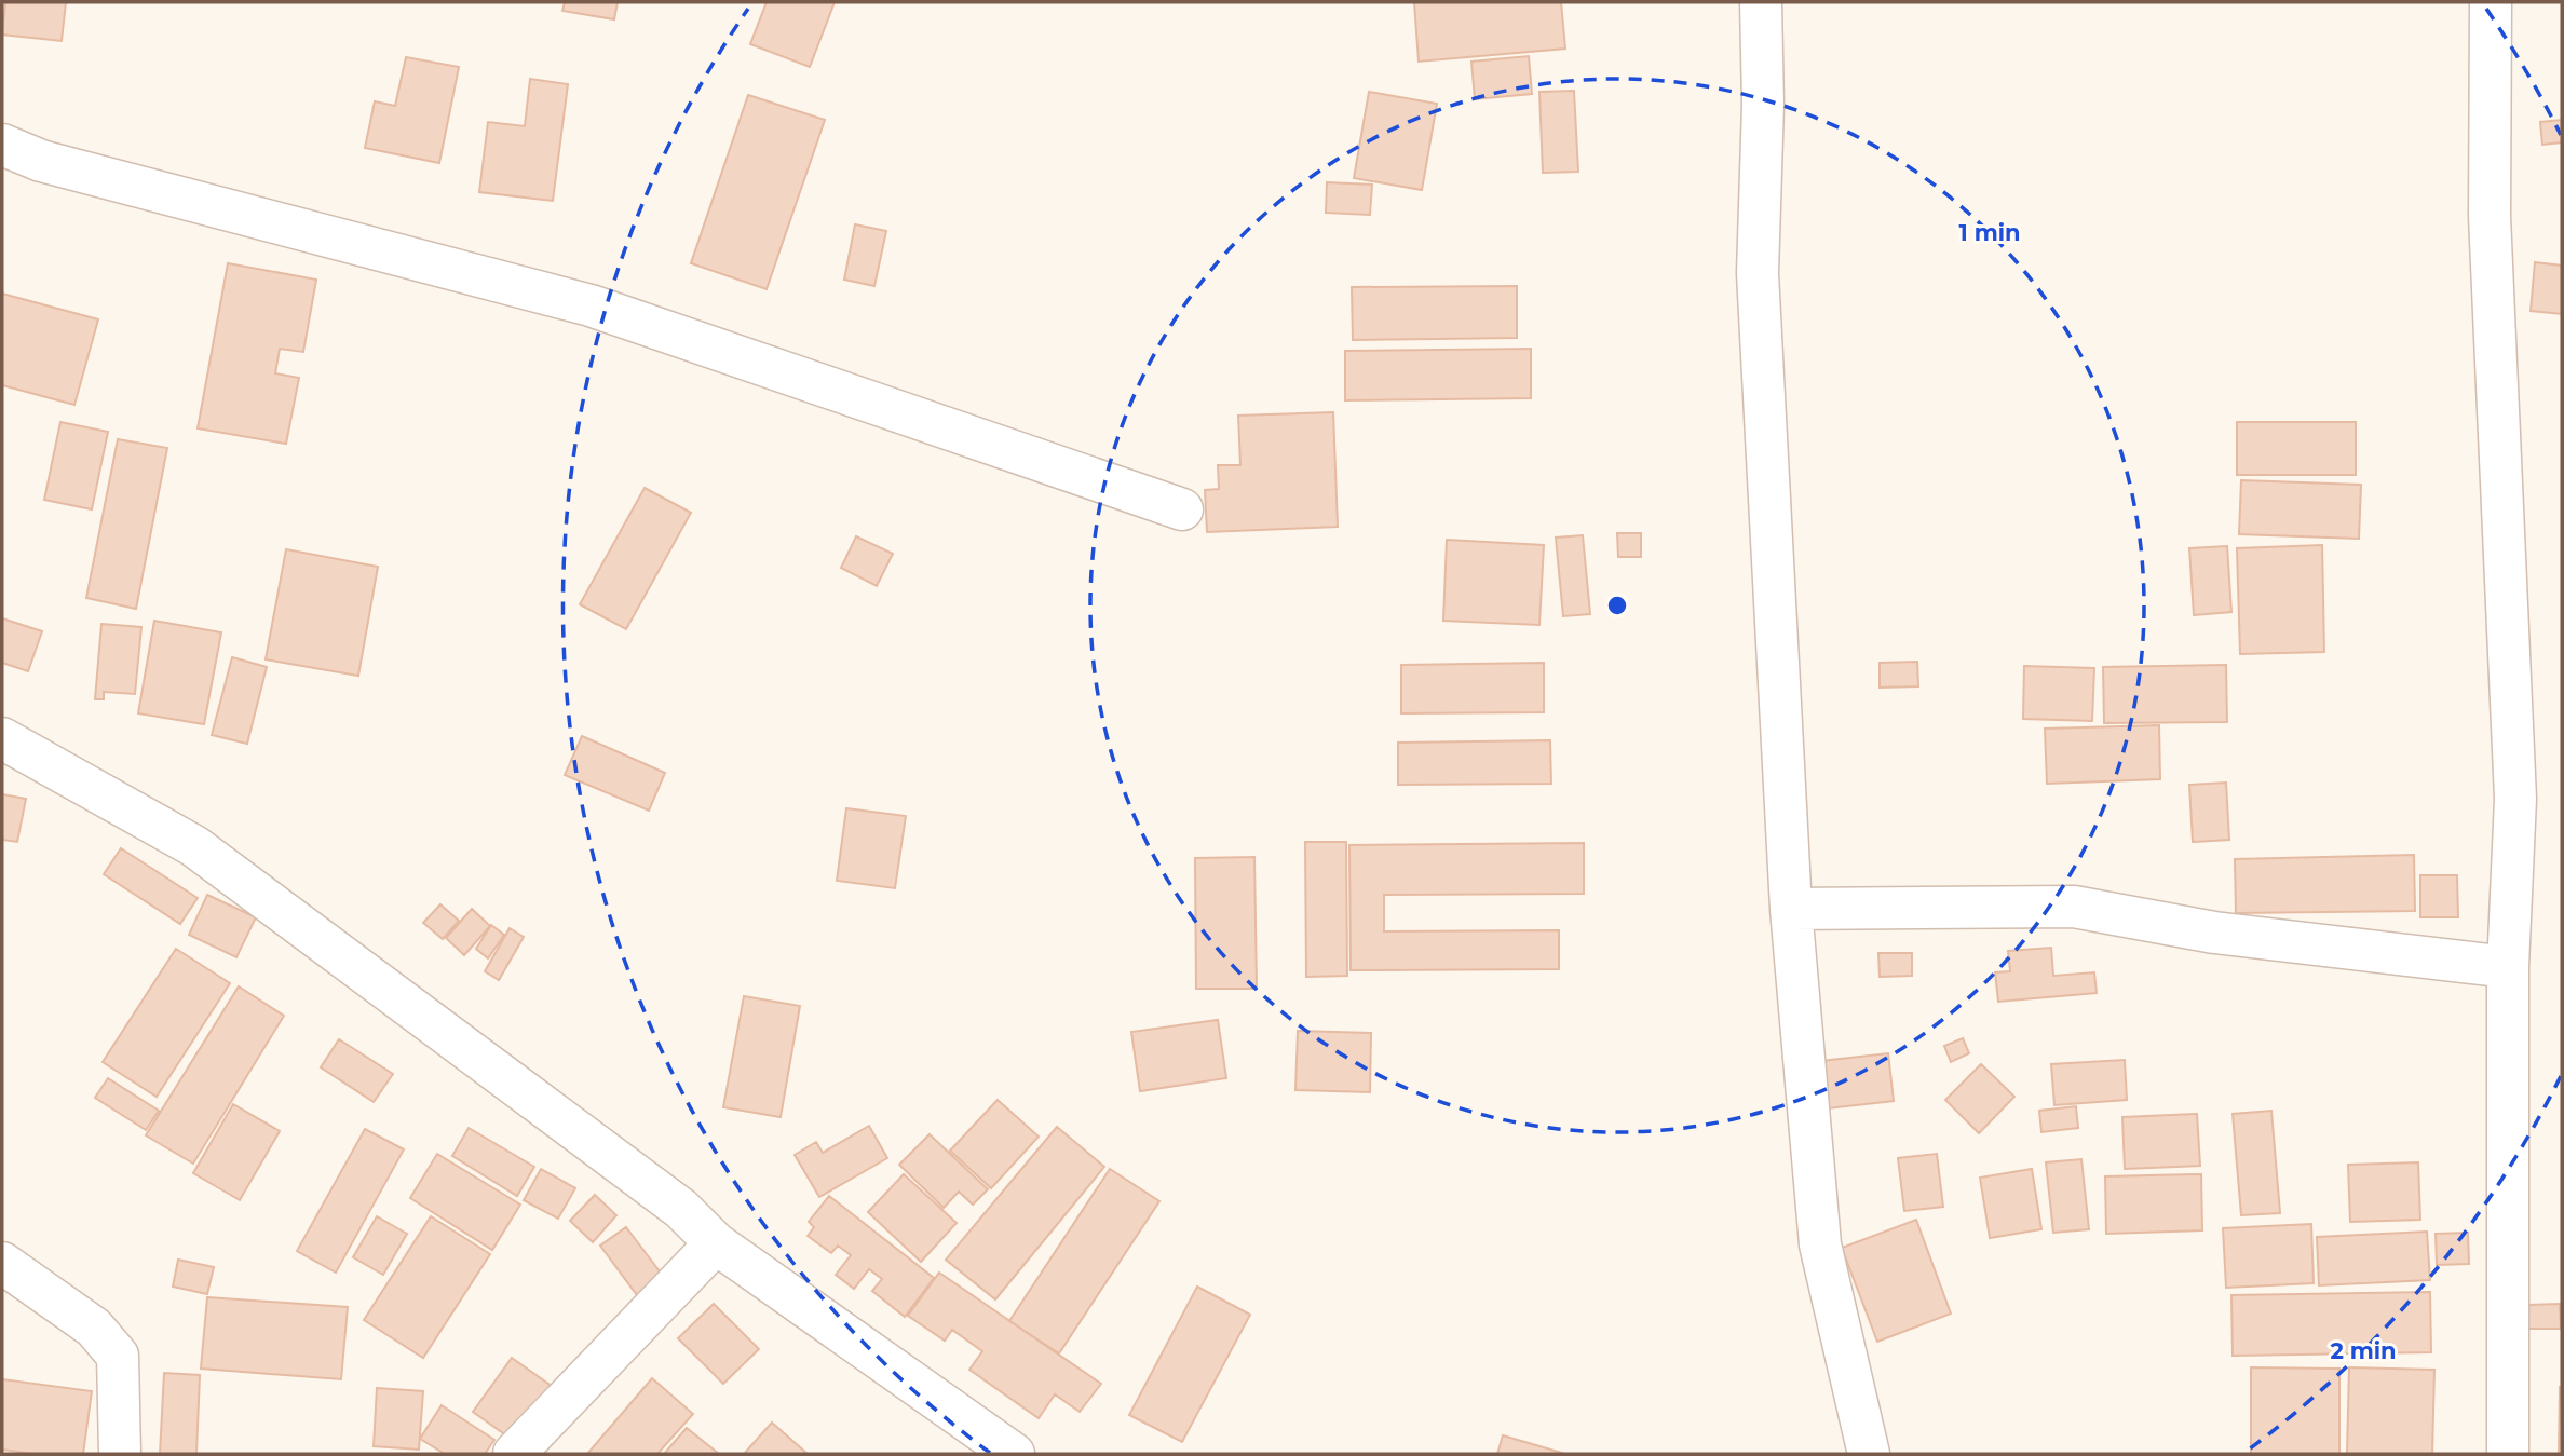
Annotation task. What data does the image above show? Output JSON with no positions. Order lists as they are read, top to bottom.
{
  "rings": ["1 min", "2 min"]
}
